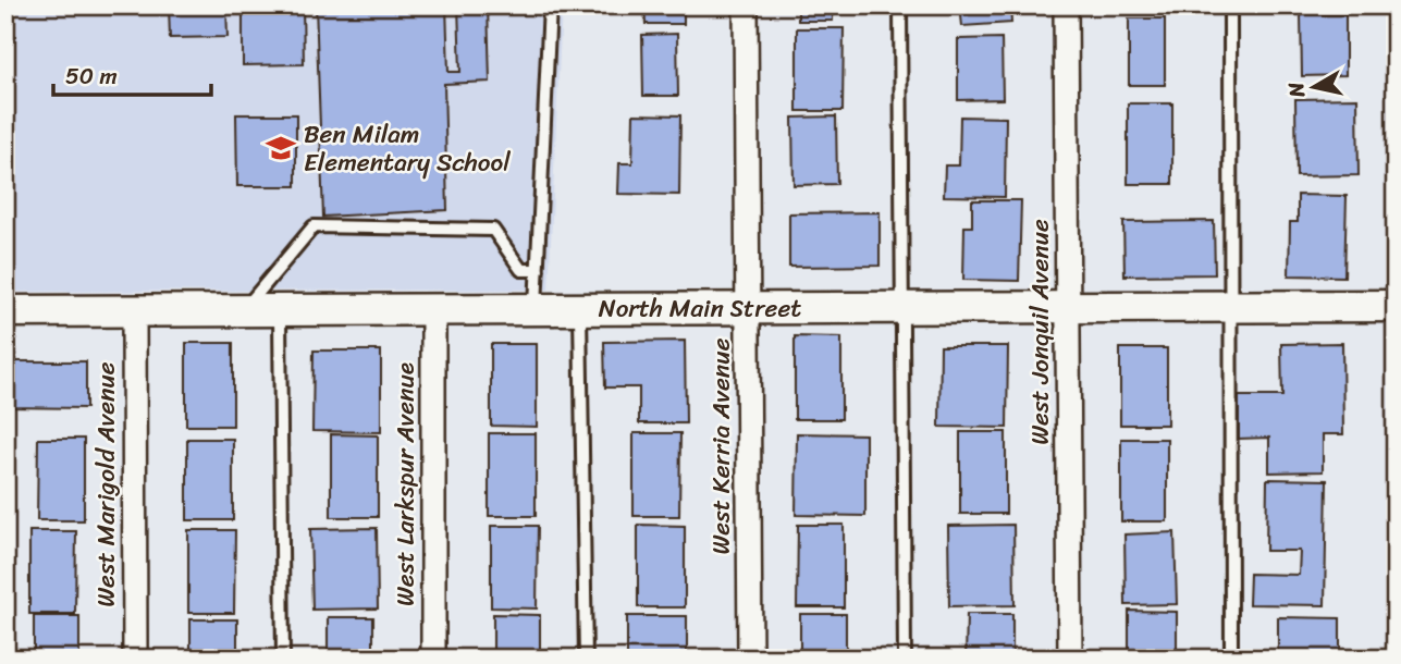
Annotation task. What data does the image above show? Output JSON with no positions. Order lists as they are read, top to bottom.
{
  "streets": {
    "street": [
      "North Main Street",
      "West Jonquil Avenue",
      "West Kerria Avenue",
      "West Marigold Avenue",
      "West Larkspur Avenue"
    ]
  },
  "crossings": [
    ["North Main Street", "West Jonquil Avenue"],
    ["North Main Street", "West Kerria Avenue"],
    ["North Main Street", "West Marigold Avenue"],
    ["North Main Street", "West Larkspur Avenue"]
  ],
  "places": {
    "school or university": ["Ben Milam Elementary School"]
  },
  "scale_bar": "50 m",
  "north": "left"
}
